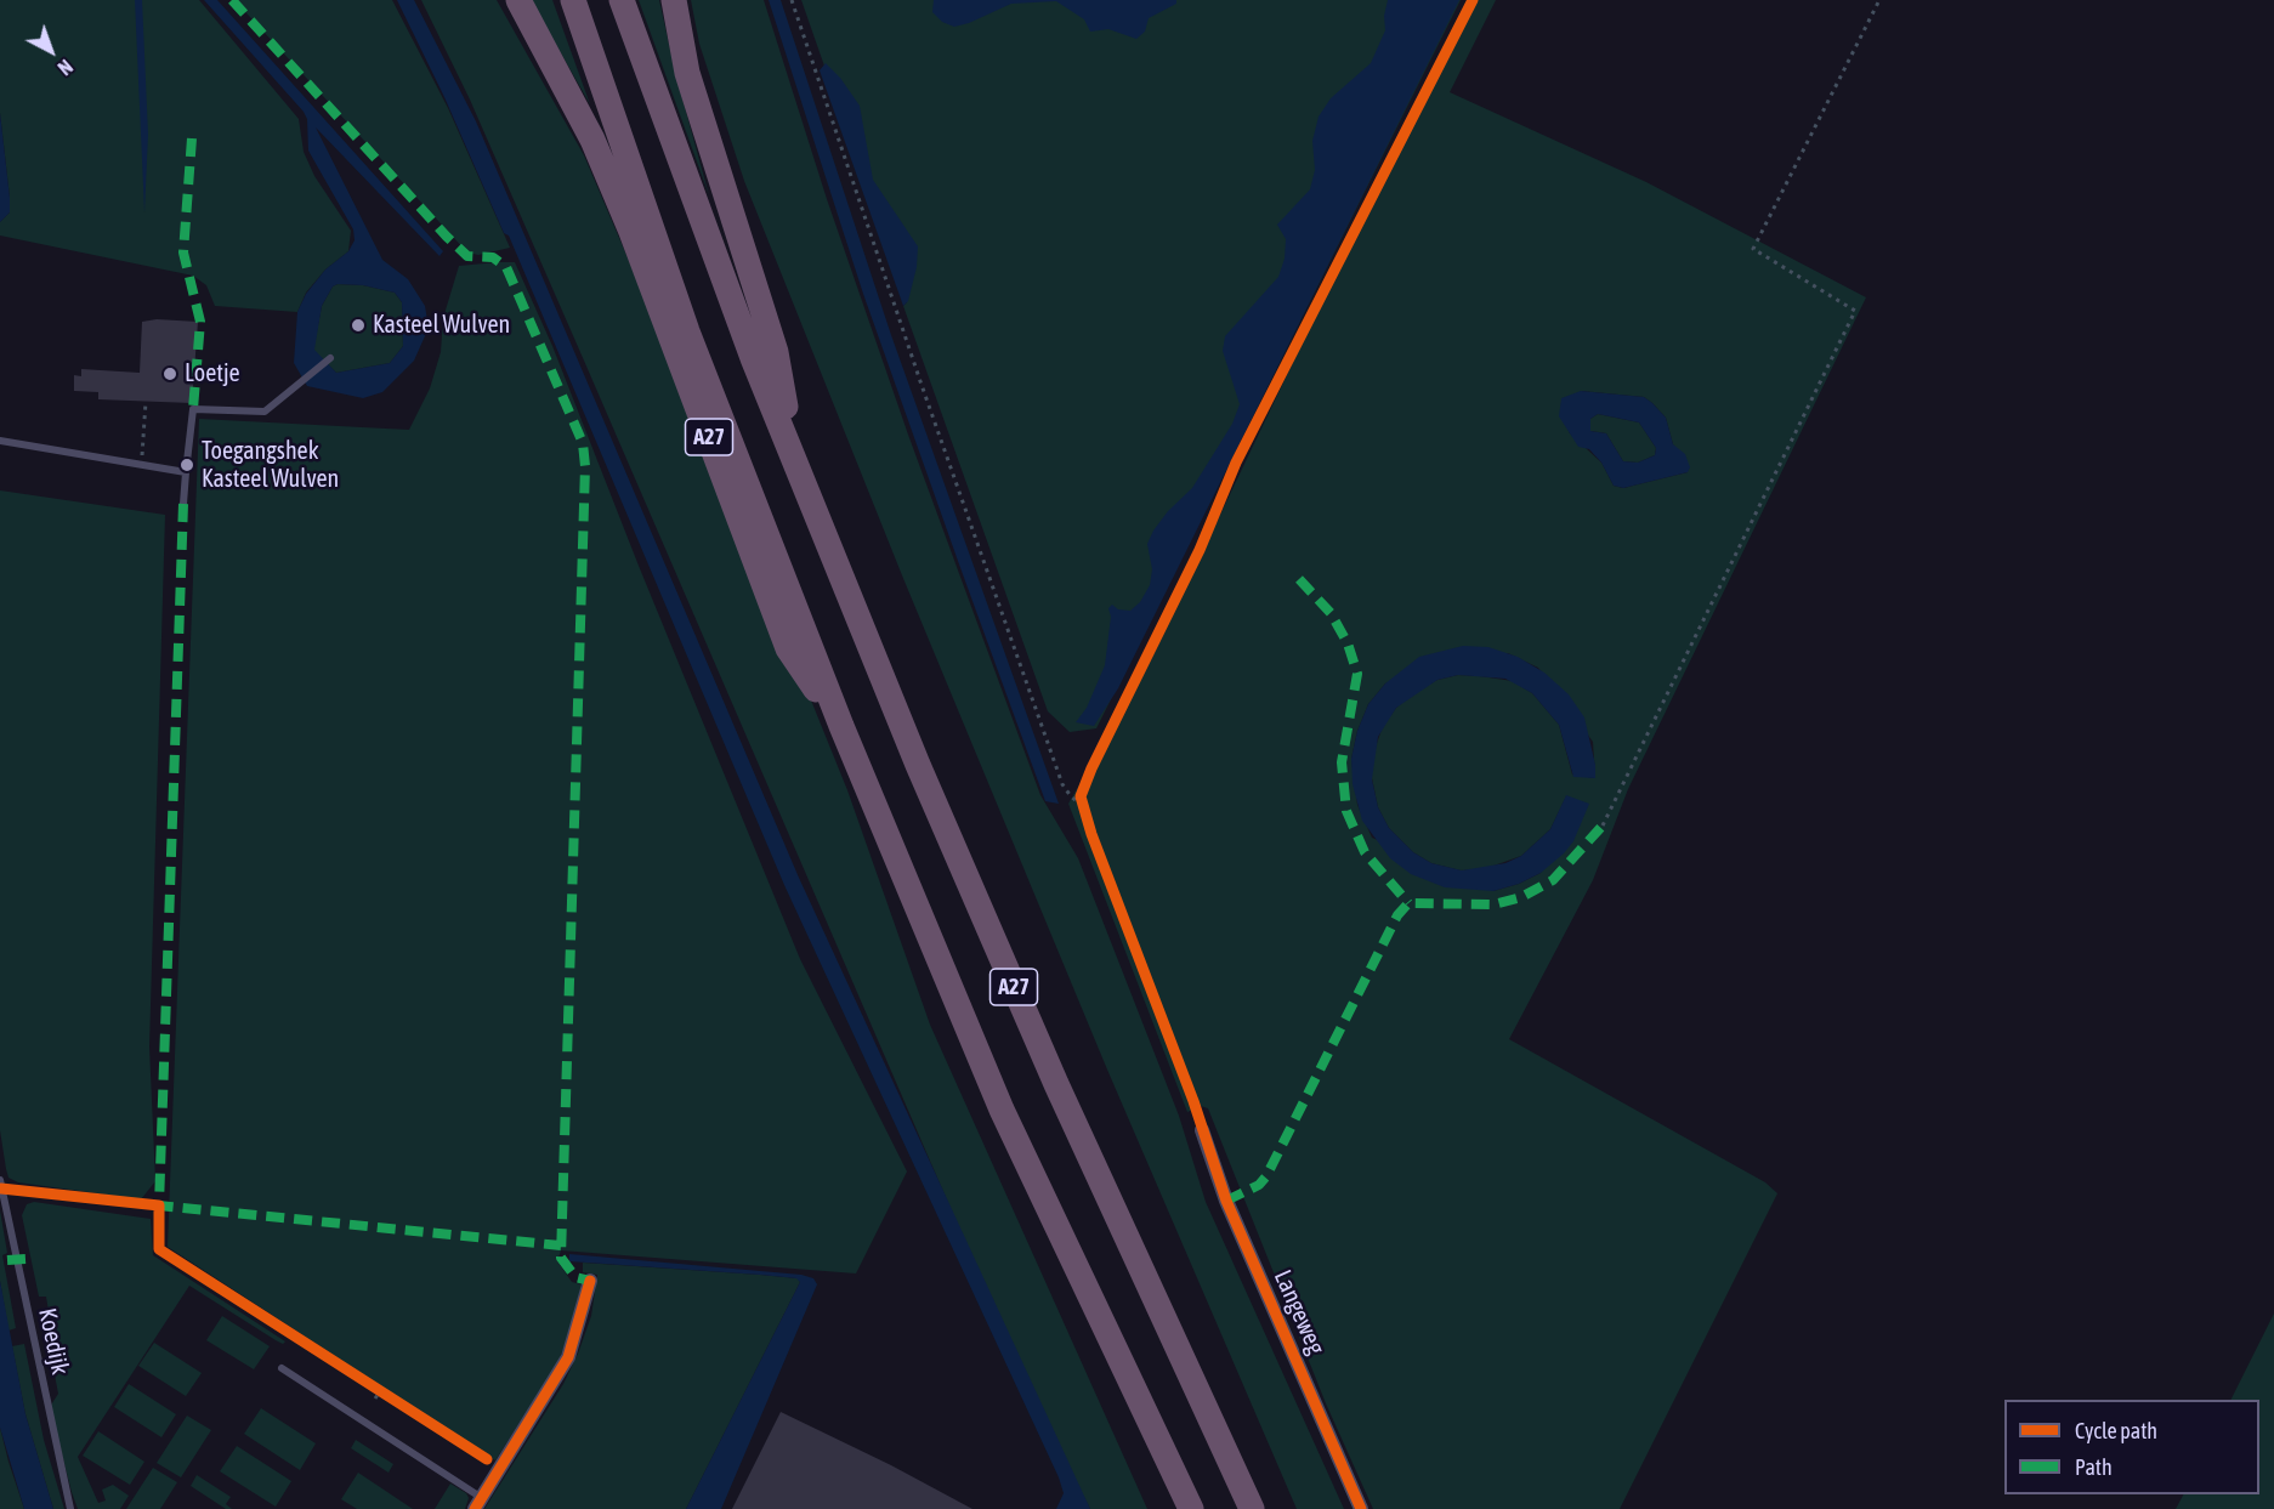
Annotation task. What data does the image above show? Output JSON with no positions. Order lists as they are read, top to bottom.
{
  "streets": {
    "highway": ["A27"],
    "street": ["Langeweg"],
    "lane": ["Koedijk"]
  },
  "places": ["Kasteel Wulven", "Loetje", "Toegangshek Kasteel Wulven"],
  "legend": ["Cycle path", "Path"],
  "north": "bottom right"
}
